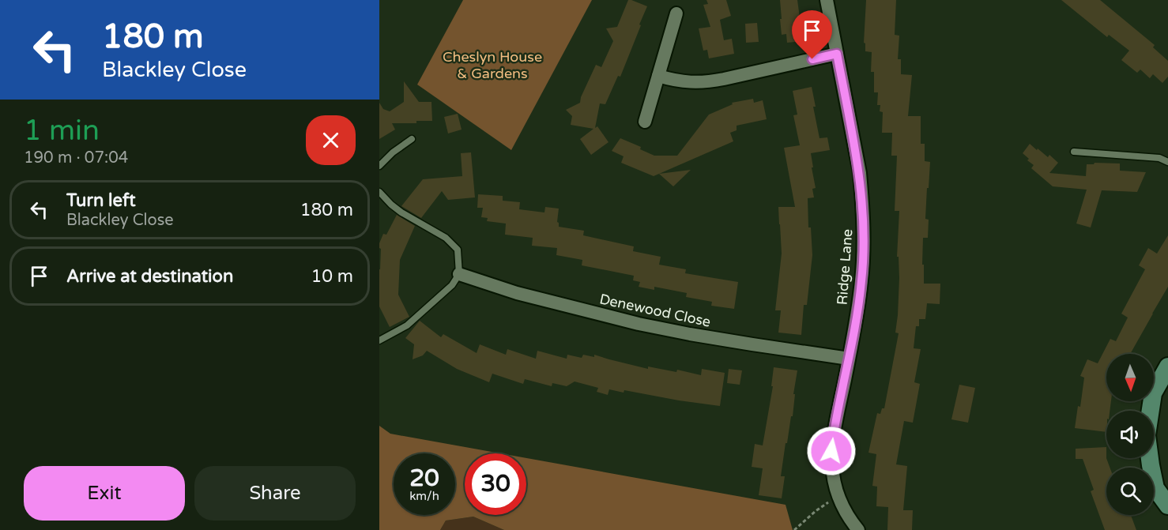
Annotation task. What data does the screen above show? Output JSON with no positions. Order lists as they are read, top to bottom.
{
  "streets": {
    "street": ["Ridge Lane", "Denewood Close"]
  },
  "crossings": [
    ["Ridge Lane", "Denewood Close"]
  ],
  "parks": ["Cheslyn House & Gardens"],
  "north": "bottom",
  "page": {
    "turn": ["180 m", "Blackley Close"],
    "heading": ["1 min", "190 m · 07:04"],
    "list": [
      {
        "name": "Turn left",
        "note": "Blackley Close",
        "value": "180 m"
      },
      {
        "name": "Arrive at destination",
        "value": "10 m"
      }
    ],
    "speed": "20 km/h",
    "limit": "30",
    "buttons": ["Exit", "Share"]
  }
}
